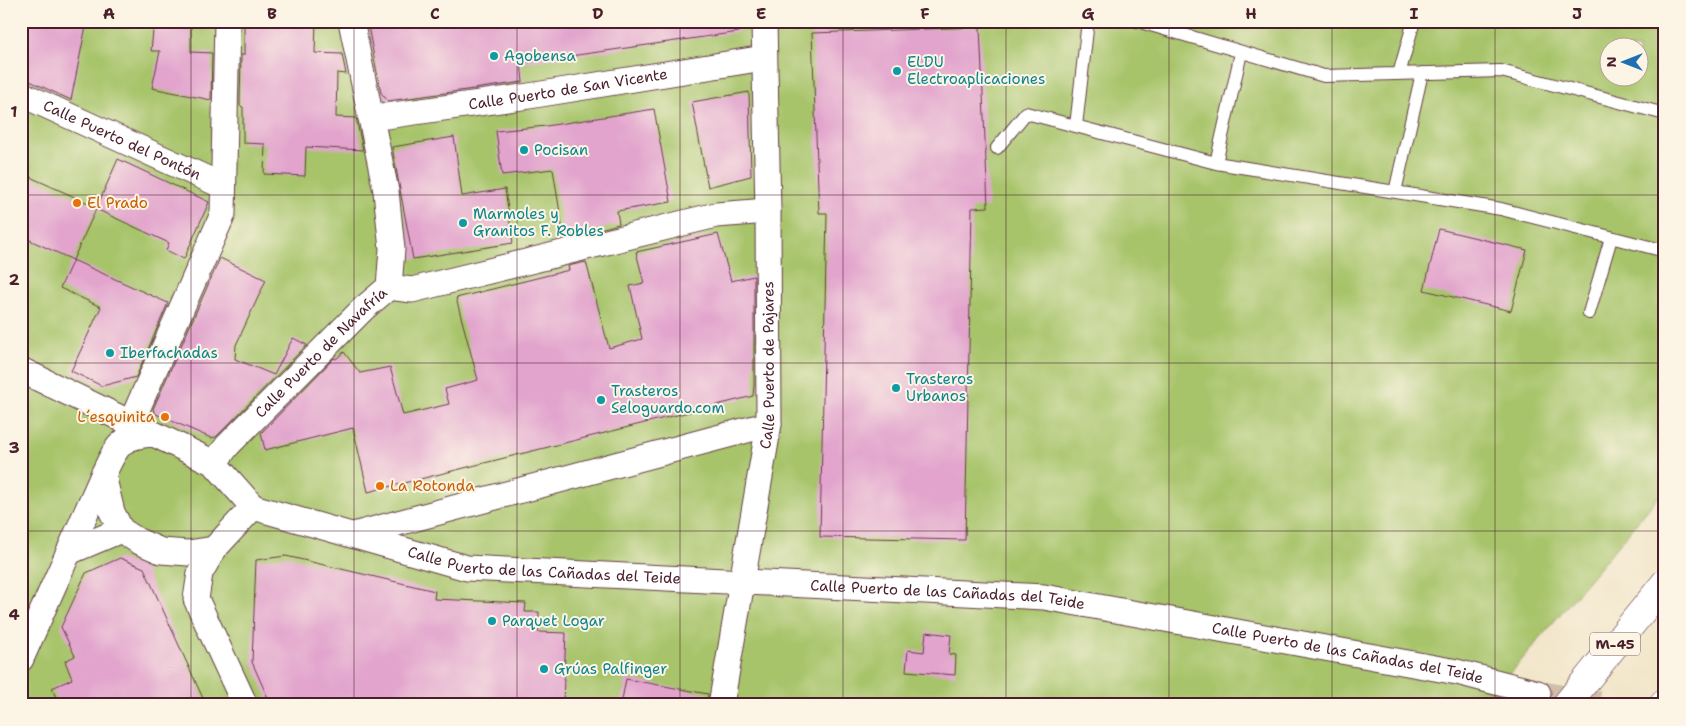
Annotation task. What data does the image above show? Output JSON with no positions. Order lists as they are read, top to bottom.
{
  "streets": {
    "highway": ["M-45"],
    "street": [
      "Calle Puerto de San Vicente",
      "Calle Puerto del Pontón",
      "Calle Puerto de Navafría",
      "Calle Puerto de Pajares",
      "Calle Puerto de las Cañadas del Teide"
    ]
  },
  "crossings": [
    ["Calle Puerto de San Vicente", "Calle Puerto de Navafría"],
    ["Calle Puerto de San Vicente", "Calle Puerto de Pajares"],
    ["Calle Puerto de Navafría", "Calle Puerto de las Cañadas del Teide"],
    ["Calle Puerto de Pajares", "Calle Puerto de las Cañadas del Teide"]
  ],
  "places": [
    "Agobensa",
    "ELDU Electroaplicaciones",
    "Pocisan",
    "El Prado",
    "Marmoles y Granitos F. Robles",
    "Iberfachadas",
    "Trasteros Urbanos",
    "Trasteros Seloguardo.com",
    "L´esquinita",
    "La Rotonda",
    "Parquet Logar",
    "Grúas Palfinger"
  ],
  "north": "left",
  "grid": {
    "columns": [
      "A",
      "B",
      "C",
      "D",
      "E",
      "F",
      "G",
      "H",
      "I",
      "J"
    ],
    "rows": [
      "1",
      "2",
      "3",
      "4"
    ]
  }
}
